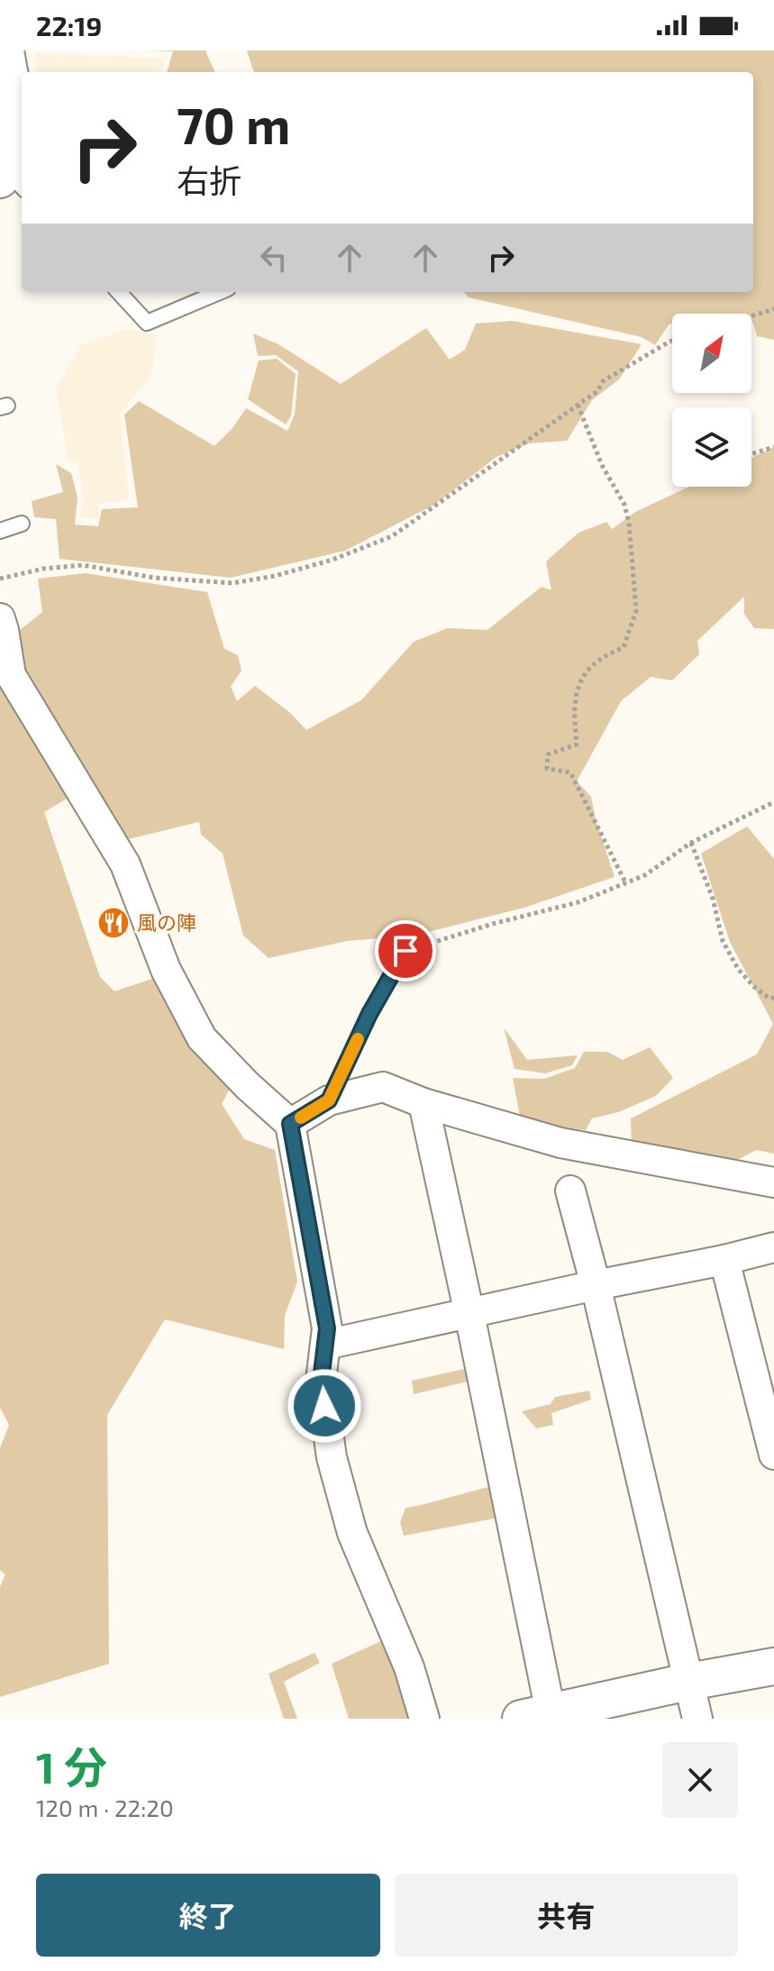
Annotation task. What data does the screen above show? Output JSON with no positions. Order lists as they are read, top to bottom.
{
  "places": {
    "restaurant": ["風の陣"]
  },
  "north": "top right",
  "page": {
    "status": "22:19",
    "turn": ["70 m", "右折"],
    "heading": ["1 分", "120 m · 22:20"],
    "buttons": ["終了", "共有"]
  }
}
